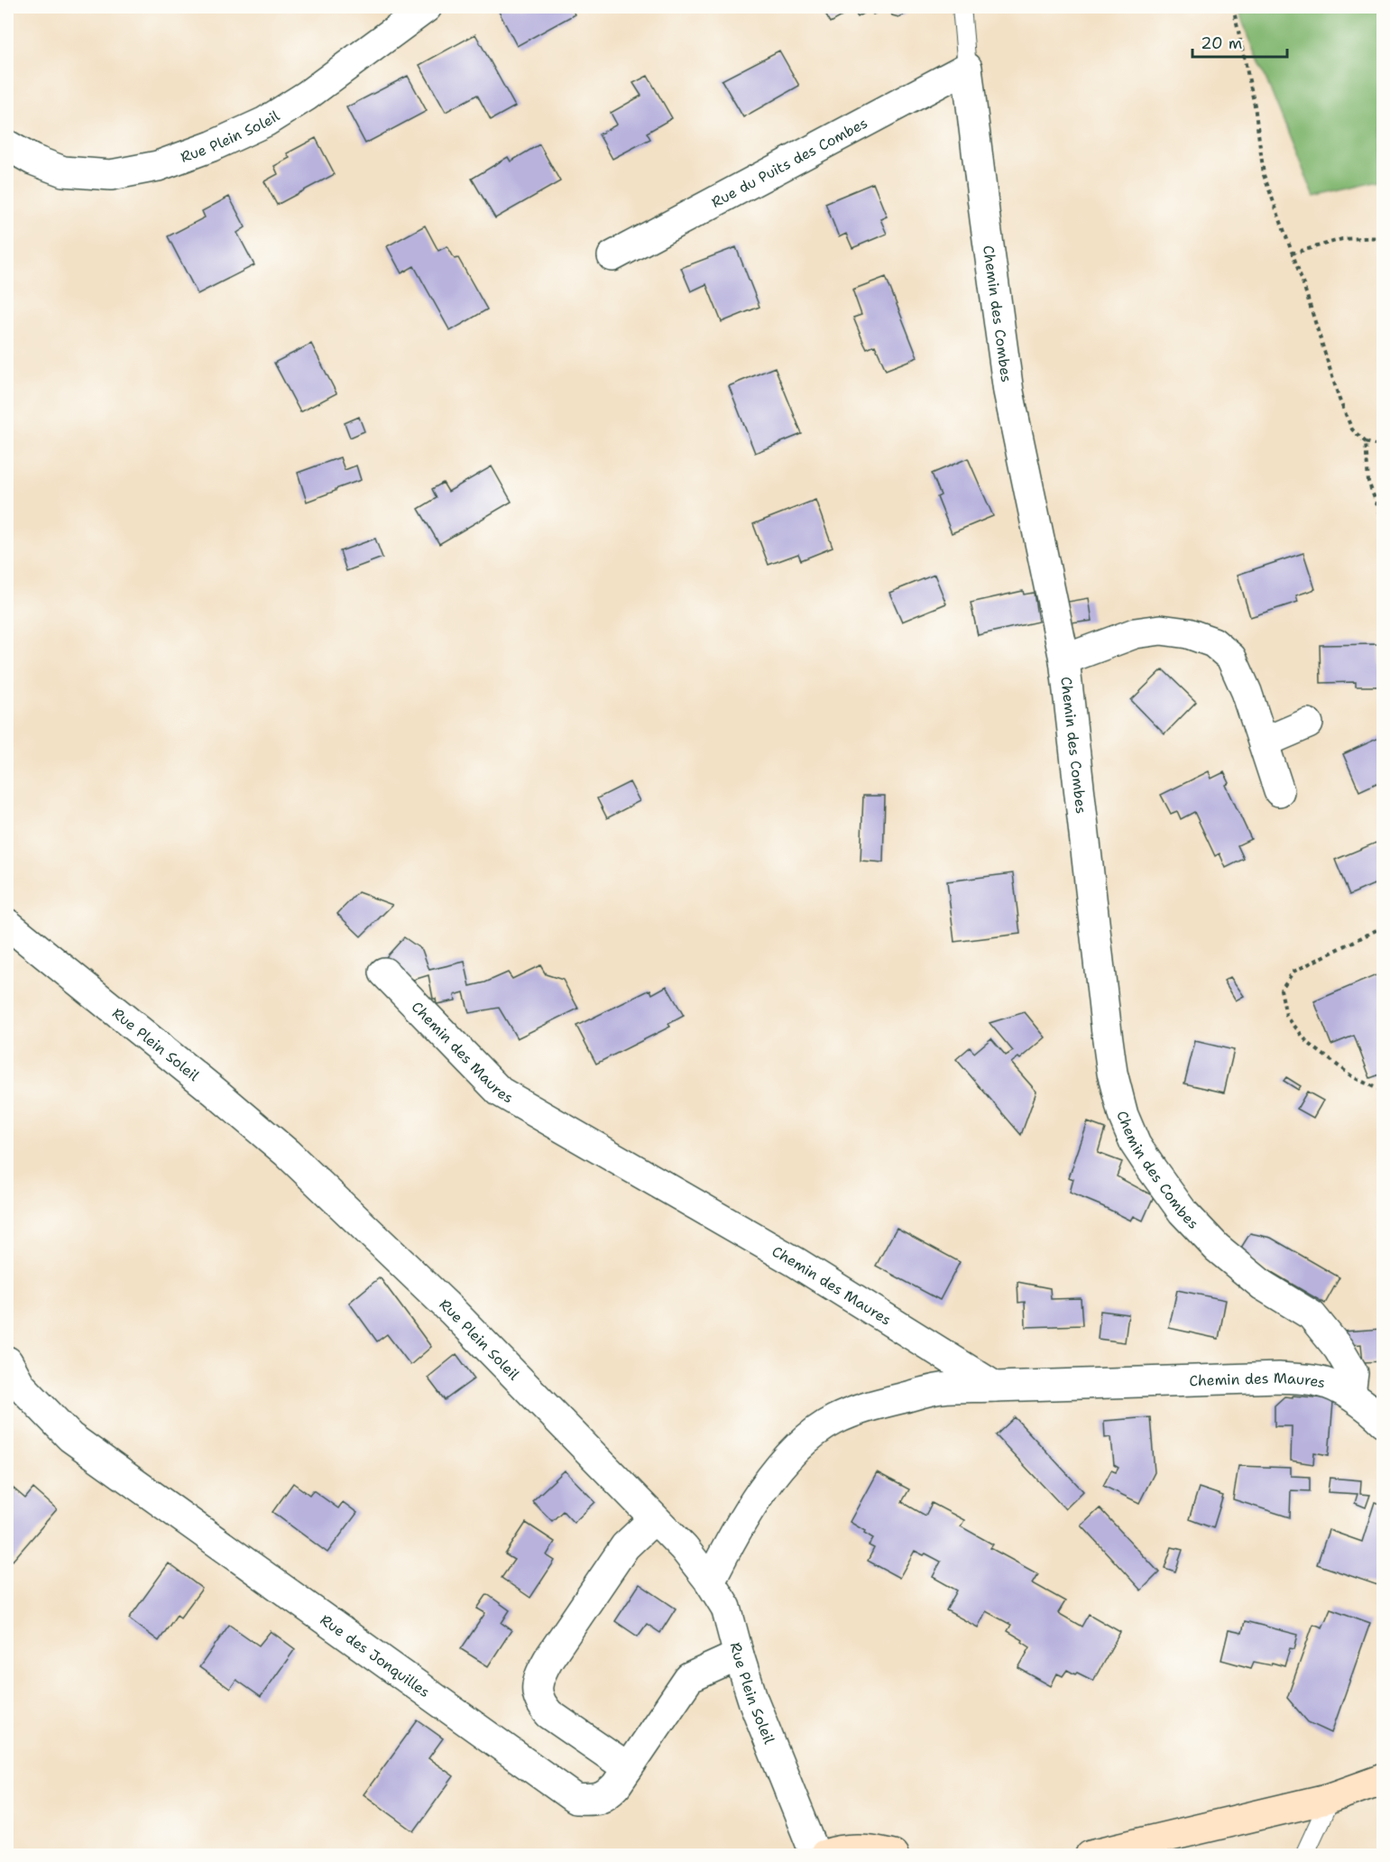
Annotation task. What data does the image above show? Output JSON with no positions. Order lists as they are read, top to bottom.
{
  "streets": {
    "street": [
      "Rue Plein Soleil",
      "Rue du Puits des Combes",
      "Chemin des Combes",
      "Chemin des Maures",
      "Rue des Jonquilles"
    ]
  },
  "crossings": [
    ["Rue Plein Soleil", "Rue des Jonquilles"],
    ["Rue du Puits des Combes", "Chemin des Combes"],
    ["Chemin des Combes", "Chemin des Maures"]
  ],
  "scale_bar": "20 m"
}
